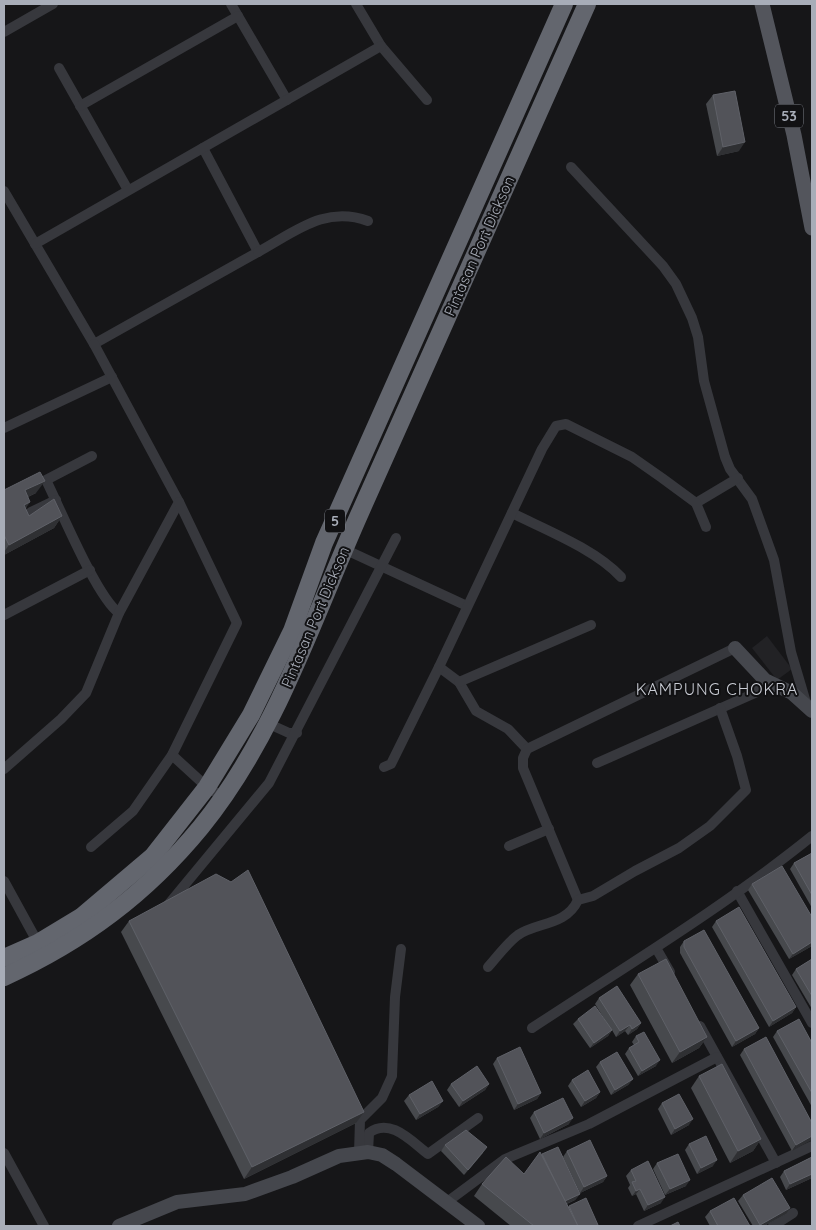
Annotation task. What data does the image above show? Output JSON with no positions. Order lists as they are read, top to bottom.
{
  "streets": {
    "highway": ["Pintasan Port Dickson", "5"],
    "main road": ["53"]
  },
  "districts": ["KAMPUNG CHOKRA"]
}
